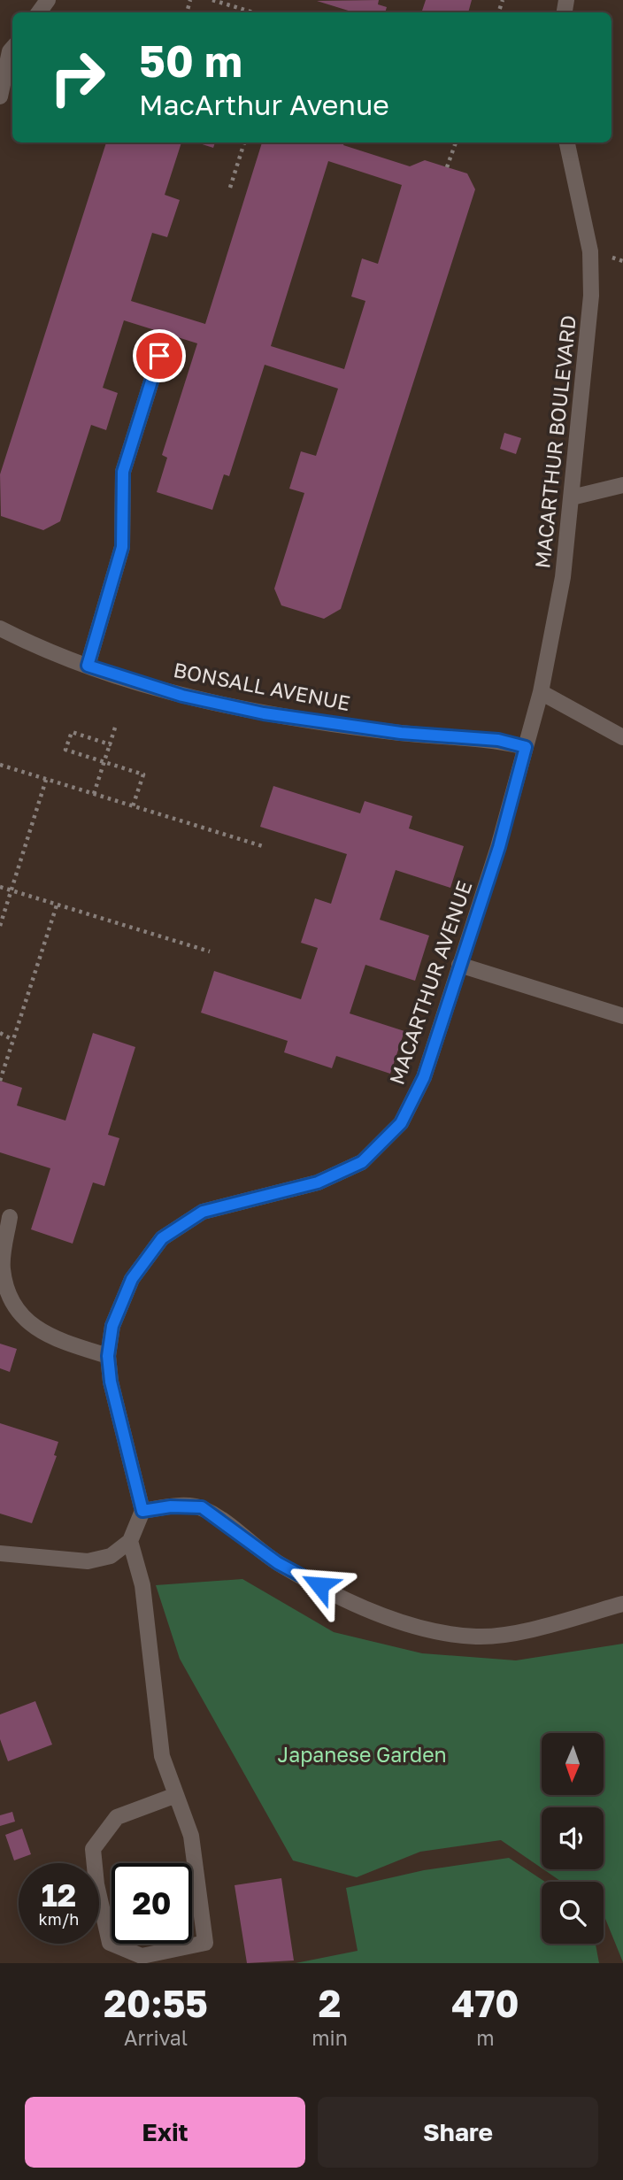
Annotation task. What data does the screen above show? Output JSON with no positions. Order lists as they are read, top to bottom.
{
  "streets": {
    "street": ["MACARTHUR BOULEVARD", "BONSALL AVENUE", "MACARTHUR AVENUE"]
  },
  "crossings": [
    ["MACARTHUR BOULEVARD", "BONSALL AVENUE"],
    ["MACARTHUR BOULEVARD", "MACARTHUR AVENUE"],
    ["BONSALL AVENUE", "MACARTHUR AVENUE"]
  ],
  "parks": ["Japanese Garden"],
  "north": "bottom",
  "page": {
    "turn": ["50 m", "MacArthur Avenue"],
    "speed": "12 km/h",
    "limit": "20",
    "eta": [
      "20:55",
      "Arrival",
      "2",
      "min",
      "470",
      "m"
    ],
    "buttons": ["Exit", "Share"]
  }
}
